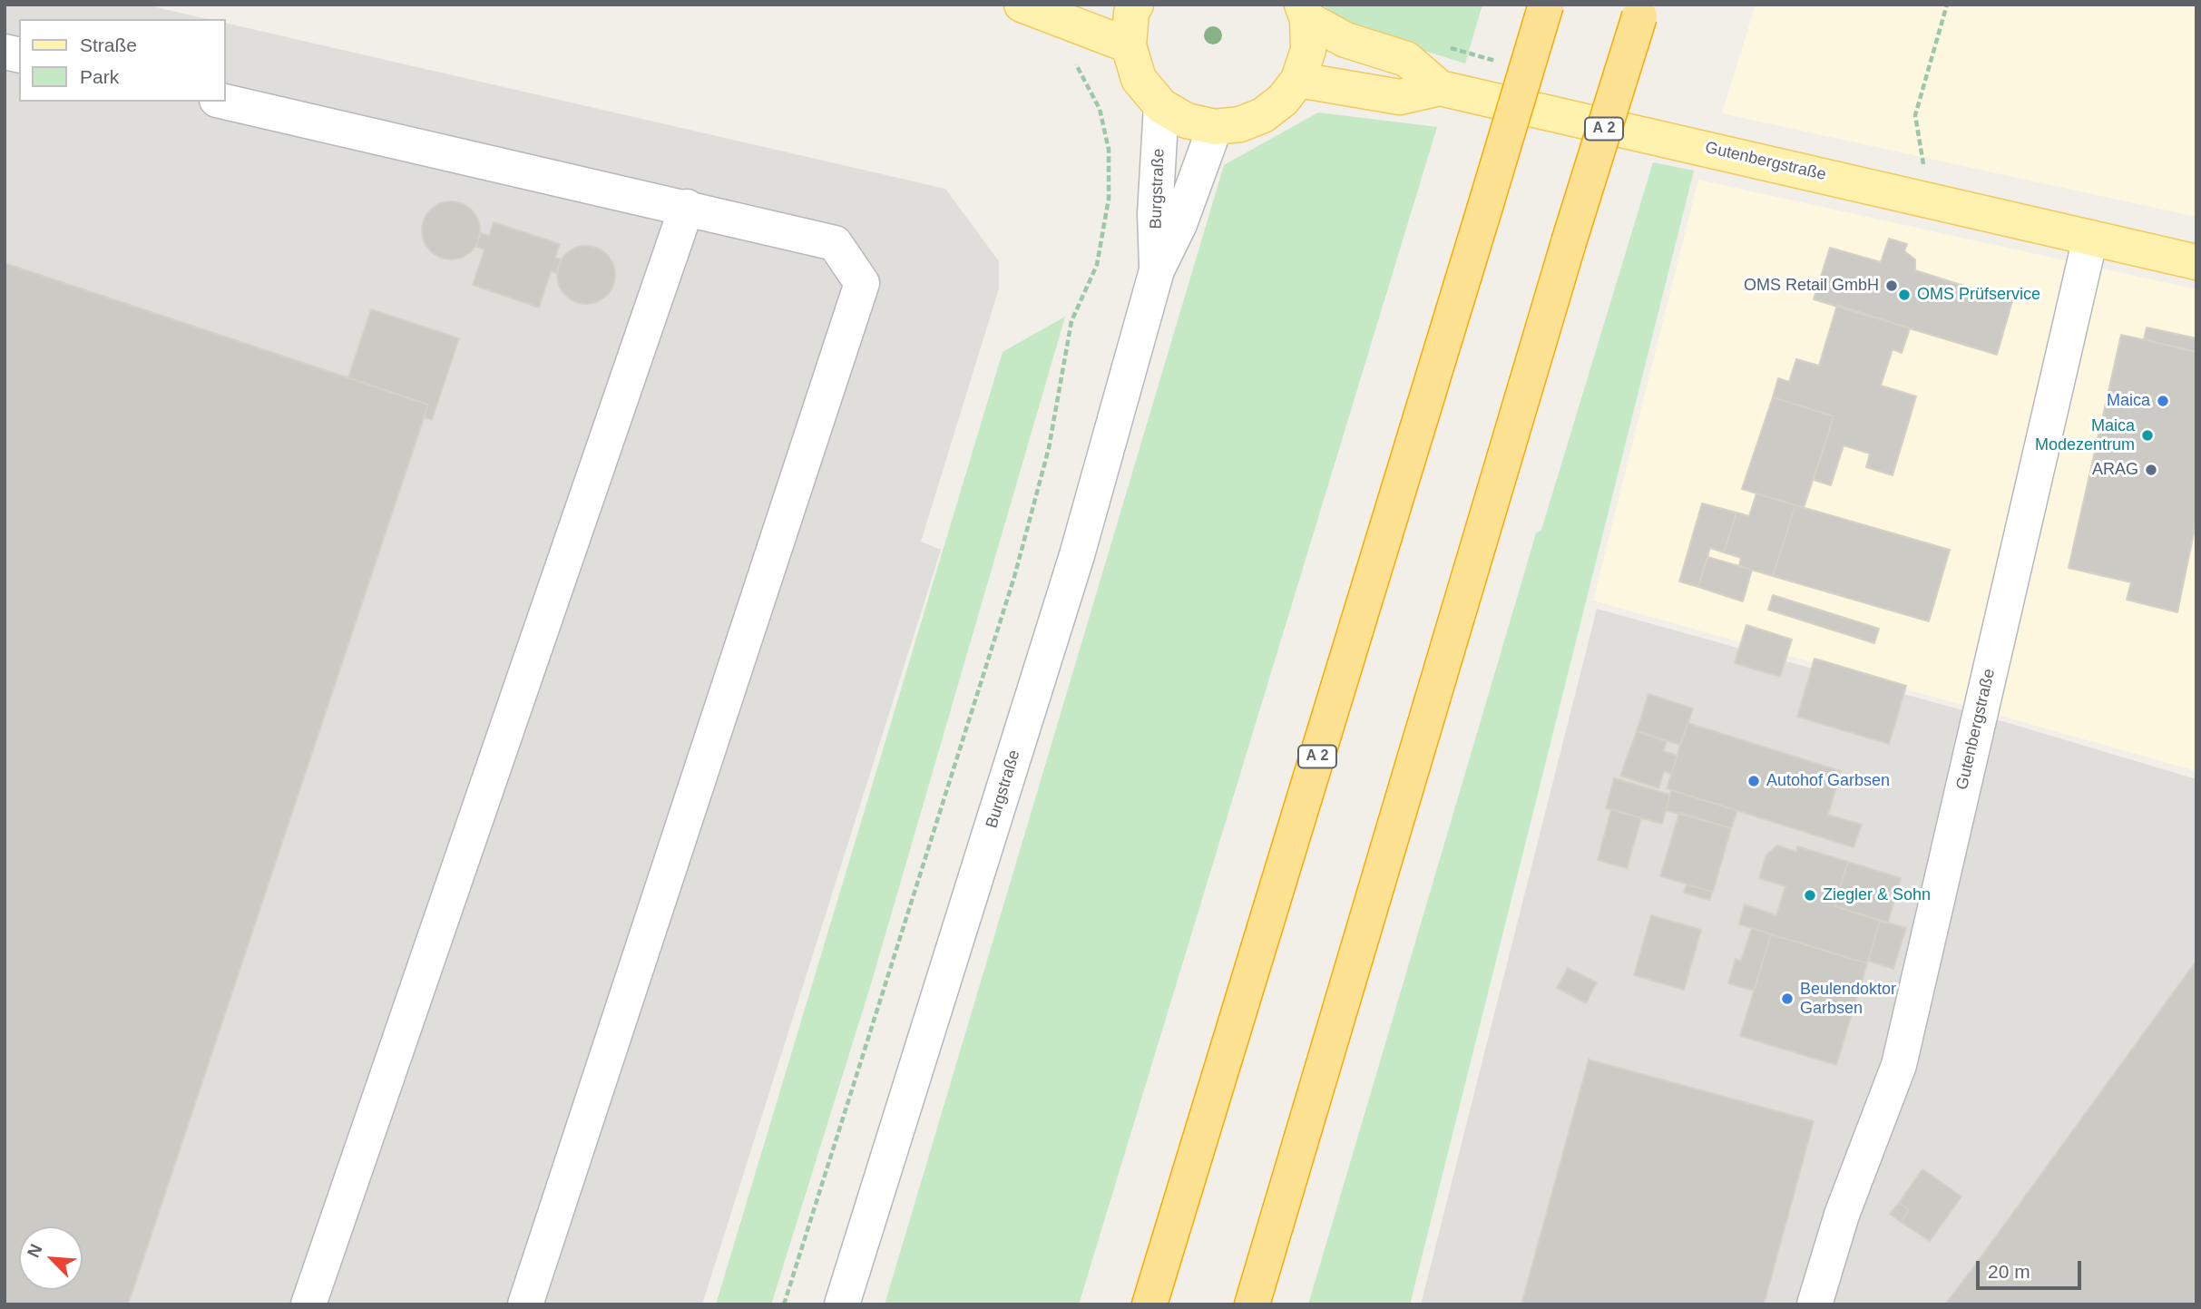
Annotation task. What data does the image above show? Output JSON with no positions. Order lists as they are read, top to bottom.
{
  "streets": {
    "highway": ["A 2"],
    "main road": ["Gutenbergstraße"],
    "street": ["Burgstraße"]
  },
  "places": [
    "OMS Retail GmbH",
    "OMS Prüfservice",
    "Maica",
    "Maica Modezentrum",
    "ARAG",
    "Autohof Garbsen",
    "Ziegler & Sohn",
    "Beulendoktor Garbsen"
  ],
  "legend": ["Straße", "Park"],
  "scale_bar": "20 m",
  "north": "top left"
}
